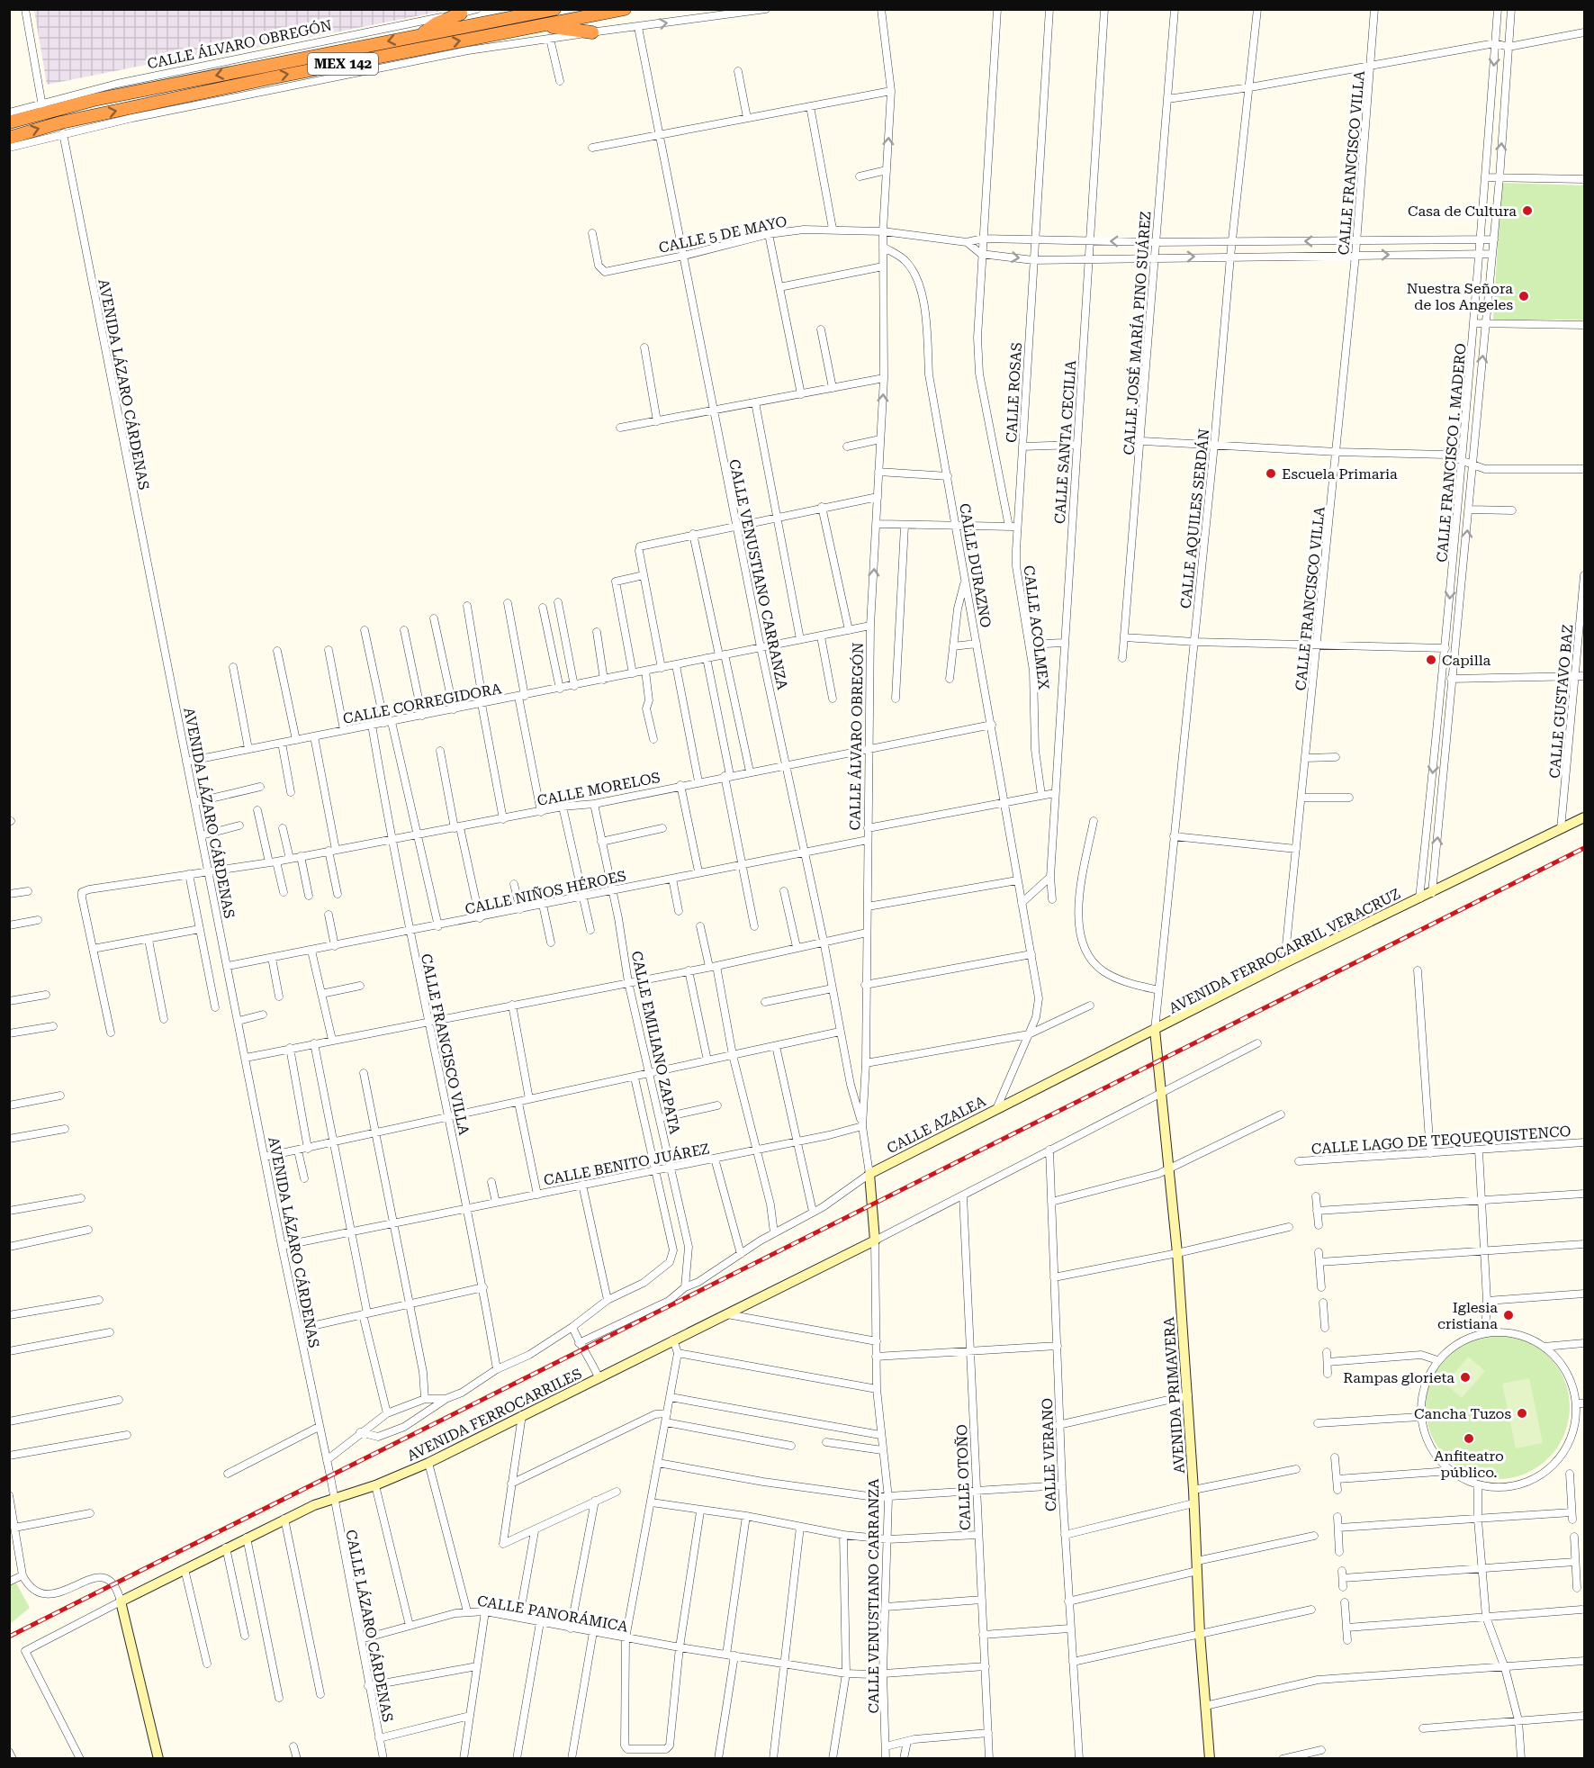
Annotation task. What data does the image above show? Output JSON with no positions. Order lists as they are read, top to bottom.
{
  "streets": {
    "highway": ["MEX 142"],
    "street": [
      "CALLE ÁLVARO OBREGÓN",
      "CALLE FRANCISCO VILLA",
      "CALLE 5 DE MAYO",
      "CALLE JOSÉ MARÍA PINO SUÁREZ",
      "AVENIDA LÁZARO CÁRDENAS",
      "CALLE ROSAS",
      "CALLE SANTA CECILIA",
      "CALLE FRANCISCO I. MADERO",
      "CALLE AQUILES SERDÁN",
      "CALLE DURAZNO",
      "CALLE VENUSTIANO CARRANZA",
      "CALLE ACOLMEX",
      "CALLE GUSTAVO BAZ",
      "CALLE CORREGIDORA",
      "CALLE MORELOS",
      "CALLE NIÑOS HÉROES",
      "AVENIDA FERROCARRIL VERACRUZ",
      "CALLE EMILIANO ZAPATA",
      "CALLE AZALEA",
      "CALLE LAGO DE TEQUEQUISTENCO",
      "CALLE BENITO JUÁREZ",
      "AVENIDA PRIMAVERA",
      "AVENIDA FERROCARRILES",
      "CALLE VERANO",
      "CALLE OTOÑO",
      "CALLE PANORÁMICA",
      "CALLE LÁZARO CÁRDENAS"
    ]
  },
  "crossings": [
    ["CALLE ÁLVARO OBREGÓN", "MEX 142"],
    ["CALLE ÁLVARO OBREGÓN", "CALLE 5 DE MAYO"],
    ["CALLE ÁLVARO OBREGÓN", "CALLE DURAZNO"],
    ["CALLE ÁLVARO OBREGÓN", "CALLE VENUSTIANO CARRANZA"],
    ["CALLE ÁLVARO OBREGÓN", "CALLE CORREGIDORA"],
    ["CALLE ÁLVARO OBREGÓN", "CALLE MORELOS"],
    ["CALLE ÁLVARO OBREGÓN", "CALLE NIÑOS HÉROES"],
    ["CALLE ÁLVARO OBREGÓN", "CALLE AZALEA"],
    ["CALLE ÁLVARO OBREGÓN", "CALLE BENITO JUÁREZ"],
    ["CALLE ÁLVARO OBREGÓN", "AVENIDA FERROCARRILES"],
    ["CALLE FRANCISCO VILLA", "CALLE CORREGIDORA"],
    ["CALLE FRANCISCO VILLA", "CALLE MORELOS"],
    ["CALLE FRANCISCO VILLA", "CALLE NIÑOS HÉROES"],
    ["CALLE FRANCISCO VILLA", "AVENIDA FERROCARRIL VERACRUZ"],
    ["CALLE FRANCISCO VILLA", "CALLE BENITO JUÁREZ"],
    ["CALLE 5 DE MAYO", "CALLE VENUSTIANO CARRANZA"],
    ["AVENIDA LÁZARO CÁRDENAS", "CALLE CORREGIDORA"],
    ["AVENIDA LÁZARO CÁRDENAS", "CALLE MORELOS"],
    ["AVENIDA LÁZARO CÁRDENAS", "CALLE NIÑOS HÉROES"],
    ["AVENIDA LÁZARO CÁRDENAS", "CALLE BENITO JUÁREZ"],
    ["AVENIDA LÁZARO CÁRDENAS", "AVENIDA FERROCARRILES"],
    ["AVENIDA LÁZARO CÁRDENAS", "CALLE LÁZARO CÁRDENAS"],
    ["CALLE ROSAS", "CALLE ACOLMEX"],
    ["CALLE FRANCISCO I. MADERO", "AVENIDA FERROCARRIL VERACRUZ"],
    ["CALLE AQUILES SERDÁN", "AVENIDA FERROCARRIL VERACRUZ"],
    ["CALLE AQUILES SERDÁN", "AVENIDA PRIMAVERA"],
    ["CALLE DURAZNO", "CALLE MORELOS"],
    ["CALLE DURAZNO", "CALLE AZALEA"],
    ["CALLE VENUSTIANO CARRANZA", "CALLE CORREGIDORA"],
    ["CALLE VENUSTIANO CARRANZA", "CALLE MORELOS"],
    ["CALLE VENUSTIANO CARRANZA", "CALLE NIÑOS HÉROES"],
    ["CALLE VENUSTIANO CARRANZA", "CALLE BENITO JUÁREZ"],
    ["CALLE VENUSTIANO CARRANZA", "AVENIDA FERROCARRILES"],
    ["CALLE VENUSTIANO CARRANZA", "CALLE PANORÁMICA"],
    ["CALLE GUSTAVO BAZ", "AVENIDA FERROCARRIL VERACRUZ"],
    ["CALLE MORELOS", "CALLE EMILIANO ZAPATA"],
    ["CALLE NIÑOS HÉROES", "CALLE EMILIANO ZAPATA"],
    ["AVENIDA FERROCARRIL VERACRUZ", "CALLE AZALEA"],
    ["AVENIDA FERROCARRIL VERACRUZ", "AVENIDA PRIMAVERA"],
    ["CALLE EMILIANO ZAPATA", "CALLE BENITO JUÁREZ"],
    ["AVENIDA FERROCARRILES", "CALLE LÁZARO CÁRDENAS"],
    ["CALLE OTOÑO", "CALLE PANORÁMICA"],
    ["CALLE PANORÁMICA", "CALLE LÁZARO CÁRDENAS"]
  ],
  "places": [
    "Casa de Cultura",
    "Nuestra Señora de los Angeles",
    "Escuela Primaria",
    "Capilla",
    "Iglesia cristiana",
    "Rampas glorieta",
    "Cancha Tuzos",
    "Anfiteatro público."
  ]
}
